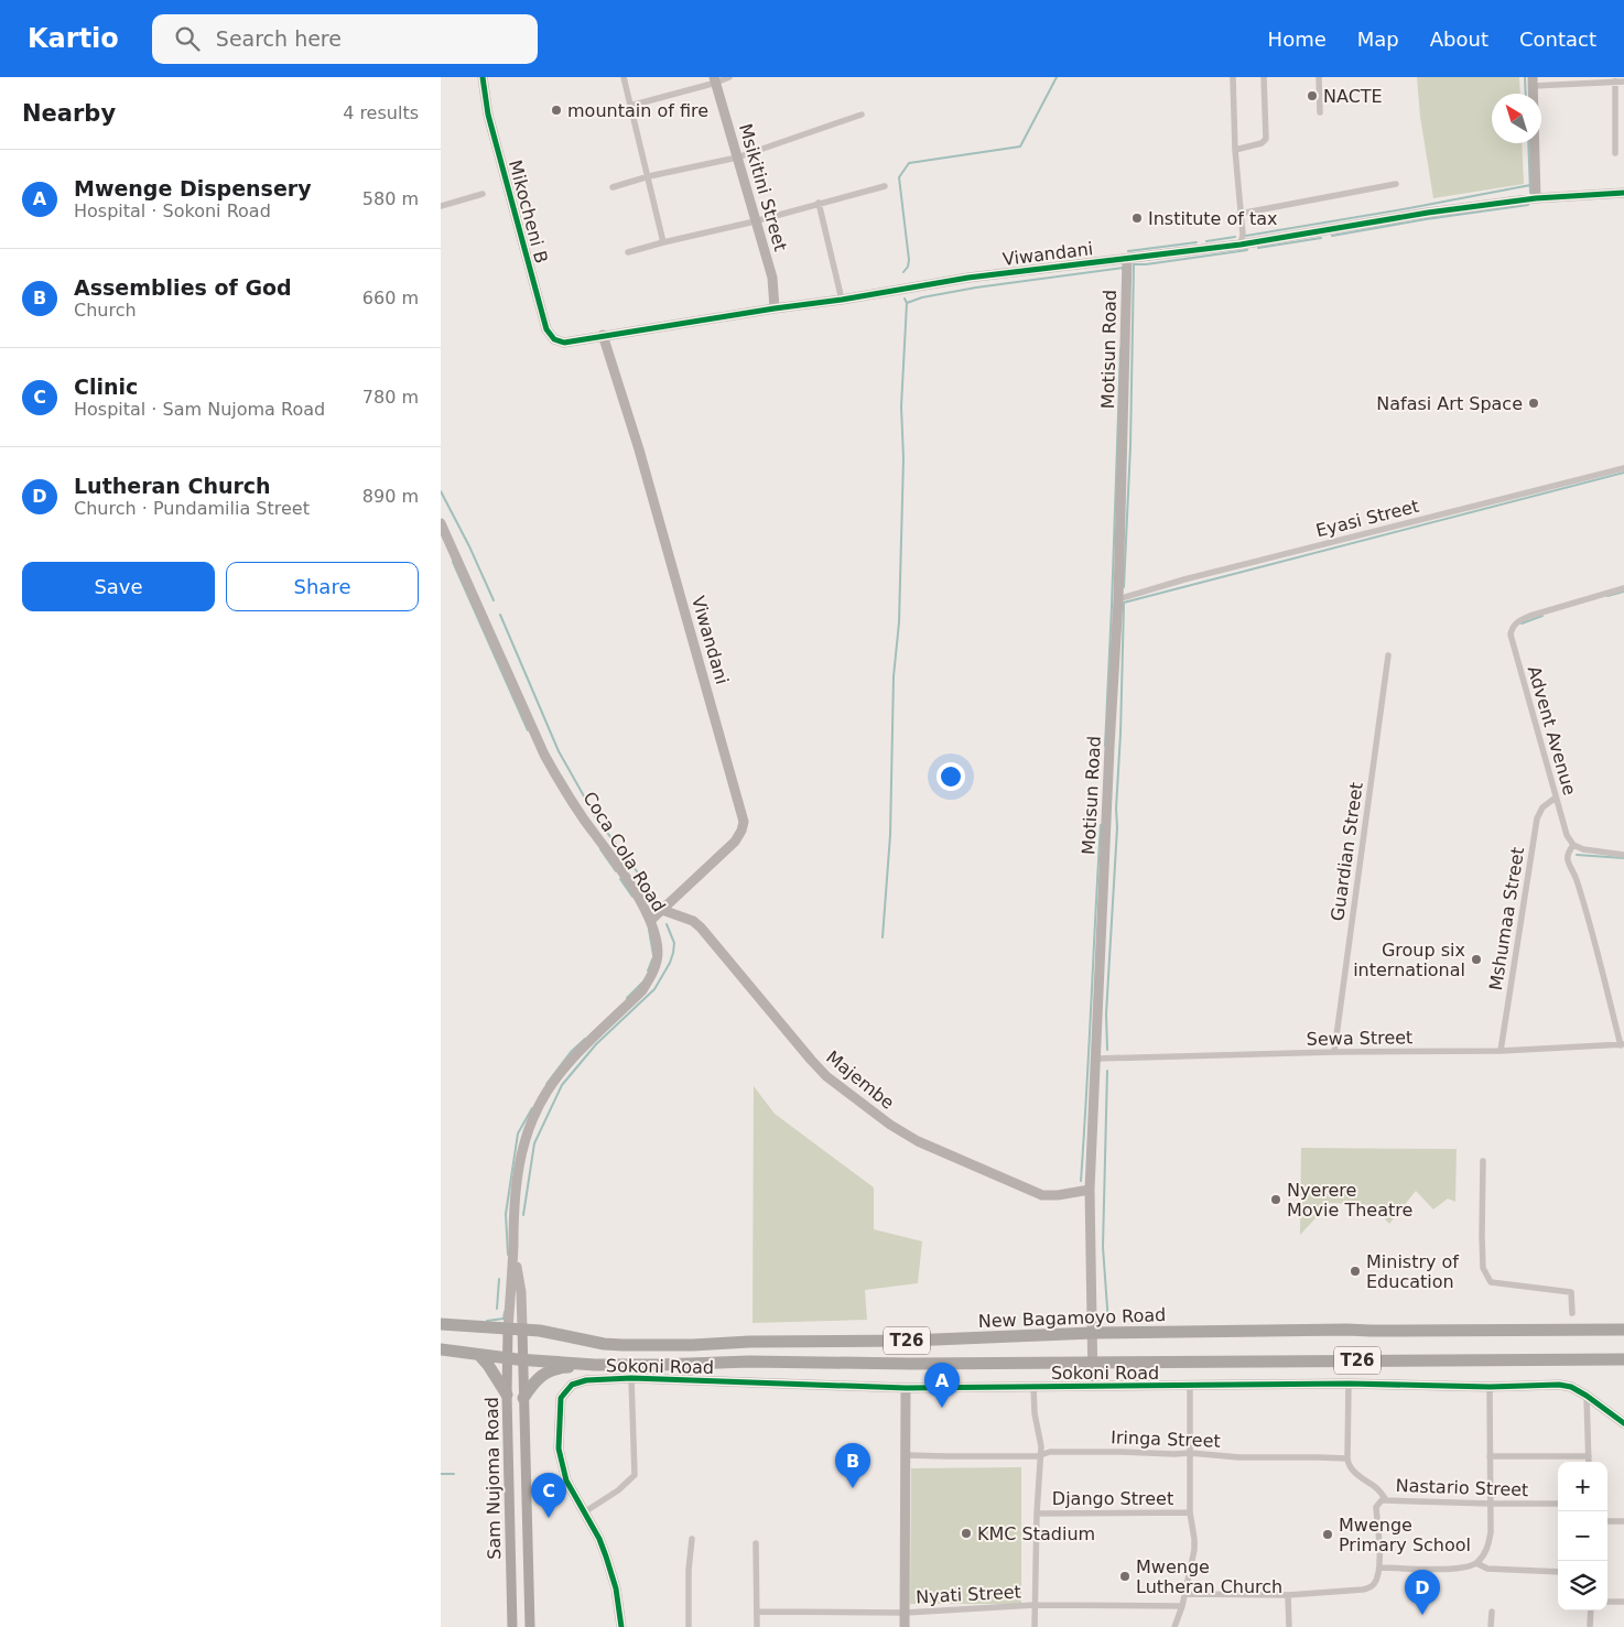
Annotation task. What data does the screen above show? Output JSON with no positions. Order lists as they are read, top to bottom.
{
  "streets": {
    "highway": ["New Bagamoyo Road", "T26"],
    "main road": ["Sam Nujoma Road"],
    "street": [
      "Msikitini Street",
      "Mikocheni B",
      "Viwandani",
      "Motisun Road",
      "Eyasi Street",
      "Advent Avenue",
      "Coca Cola Road",
      "Guardian Street",
      "Mshumaa Street",
      "Sewa Street",
      "Majembe",
      "Sokoni Road",
      "Iringa Street",
      "Nastario Street",
      "Django Street",
      "Nyati Street"
    ]
  },
  "crossings": [
    ["Msikitini Street", "Viwandani"],
    ["Mikocheni B", "Viwandani"],
    ["Viwandani", "Motisun Road"],
    ["Viwandani", "Coca Cola Road"],
    ["Viwandani", "Majembe"],
    ["Motisun Road", "Eyasi Street"],
    ["Motisun Road", "Sewa Street"],
    ["Motisun Road", "Majembe"],
    ["Motisun Road", "New Bagamoyo Road"],
    ["Motisun Road", "T26"],
    ["Motisun Road", "Sokoni Road"],
    ["Advent Avenue", "Mshumaa Street"],
    ["Coca Cola Road", "New Bagamoyo Road"],
    ["Coca Cola Road", "T26"],
    ["Coca Cola Road", "Sam Nujoma Road"],
    ["Guardian Street", "Sewa Street"],
    ["Mshumaa Street", "Sewa Street"],
    ["New Bagamoyo Road", "T26"],
    ["New Bagamoyo Road", "Sam Nujoma Road"],
    ["T26", "Sam Nujoma Road"],
    ["Iringa Street", "Nastario Street"]
  ],
  "places": [
    "NACTE",
    "mountain of fire",
    "Institute of tax",
    "Nafasi Art Space",
    "Group six international",
    "Nyerere Movie Theatre",
    "Ministry of Education",
    "KMC Stadium",
    "Mwenge Primary School",
    "Mwenge Lutheran Church"
  ],
  "north": "top left",
  "page": {
    "header": "Kartio",
    "search": "Search here",
    "nav": [
      "Home",
      "Map",
      "About",
      "Contact"
    ],
    "heading": ["Nearby", "4 results"],
    "list": [
      {
        "mark": "A",
        "name": "Mwenge Dispensery",
        "note": "Hospital · Sokoni Road",
        "value": "580 m"
      },
      {
        "mark": "B",
        "name": "Assemblies of God",
        "note": "Church",
        "value": "660 m"
      },
      {
        "mark": "C",
        "name": "Clinic",
        "note": "Hospital · Sam Nujoma Road",
        "value": "780 m"
      },
      {
        "mark": "D",
        "name": "Lutheran Church",
        "note": "Church · Pundamilia Street",
        "value": "890 m"
      }
    ],
    "buttons": ["Save", "Share"],
    "pins": [
      "A",
      "B",
      "C",
      "D"
    ],
    "map_buttons": ["+", "−"]
  }
}
